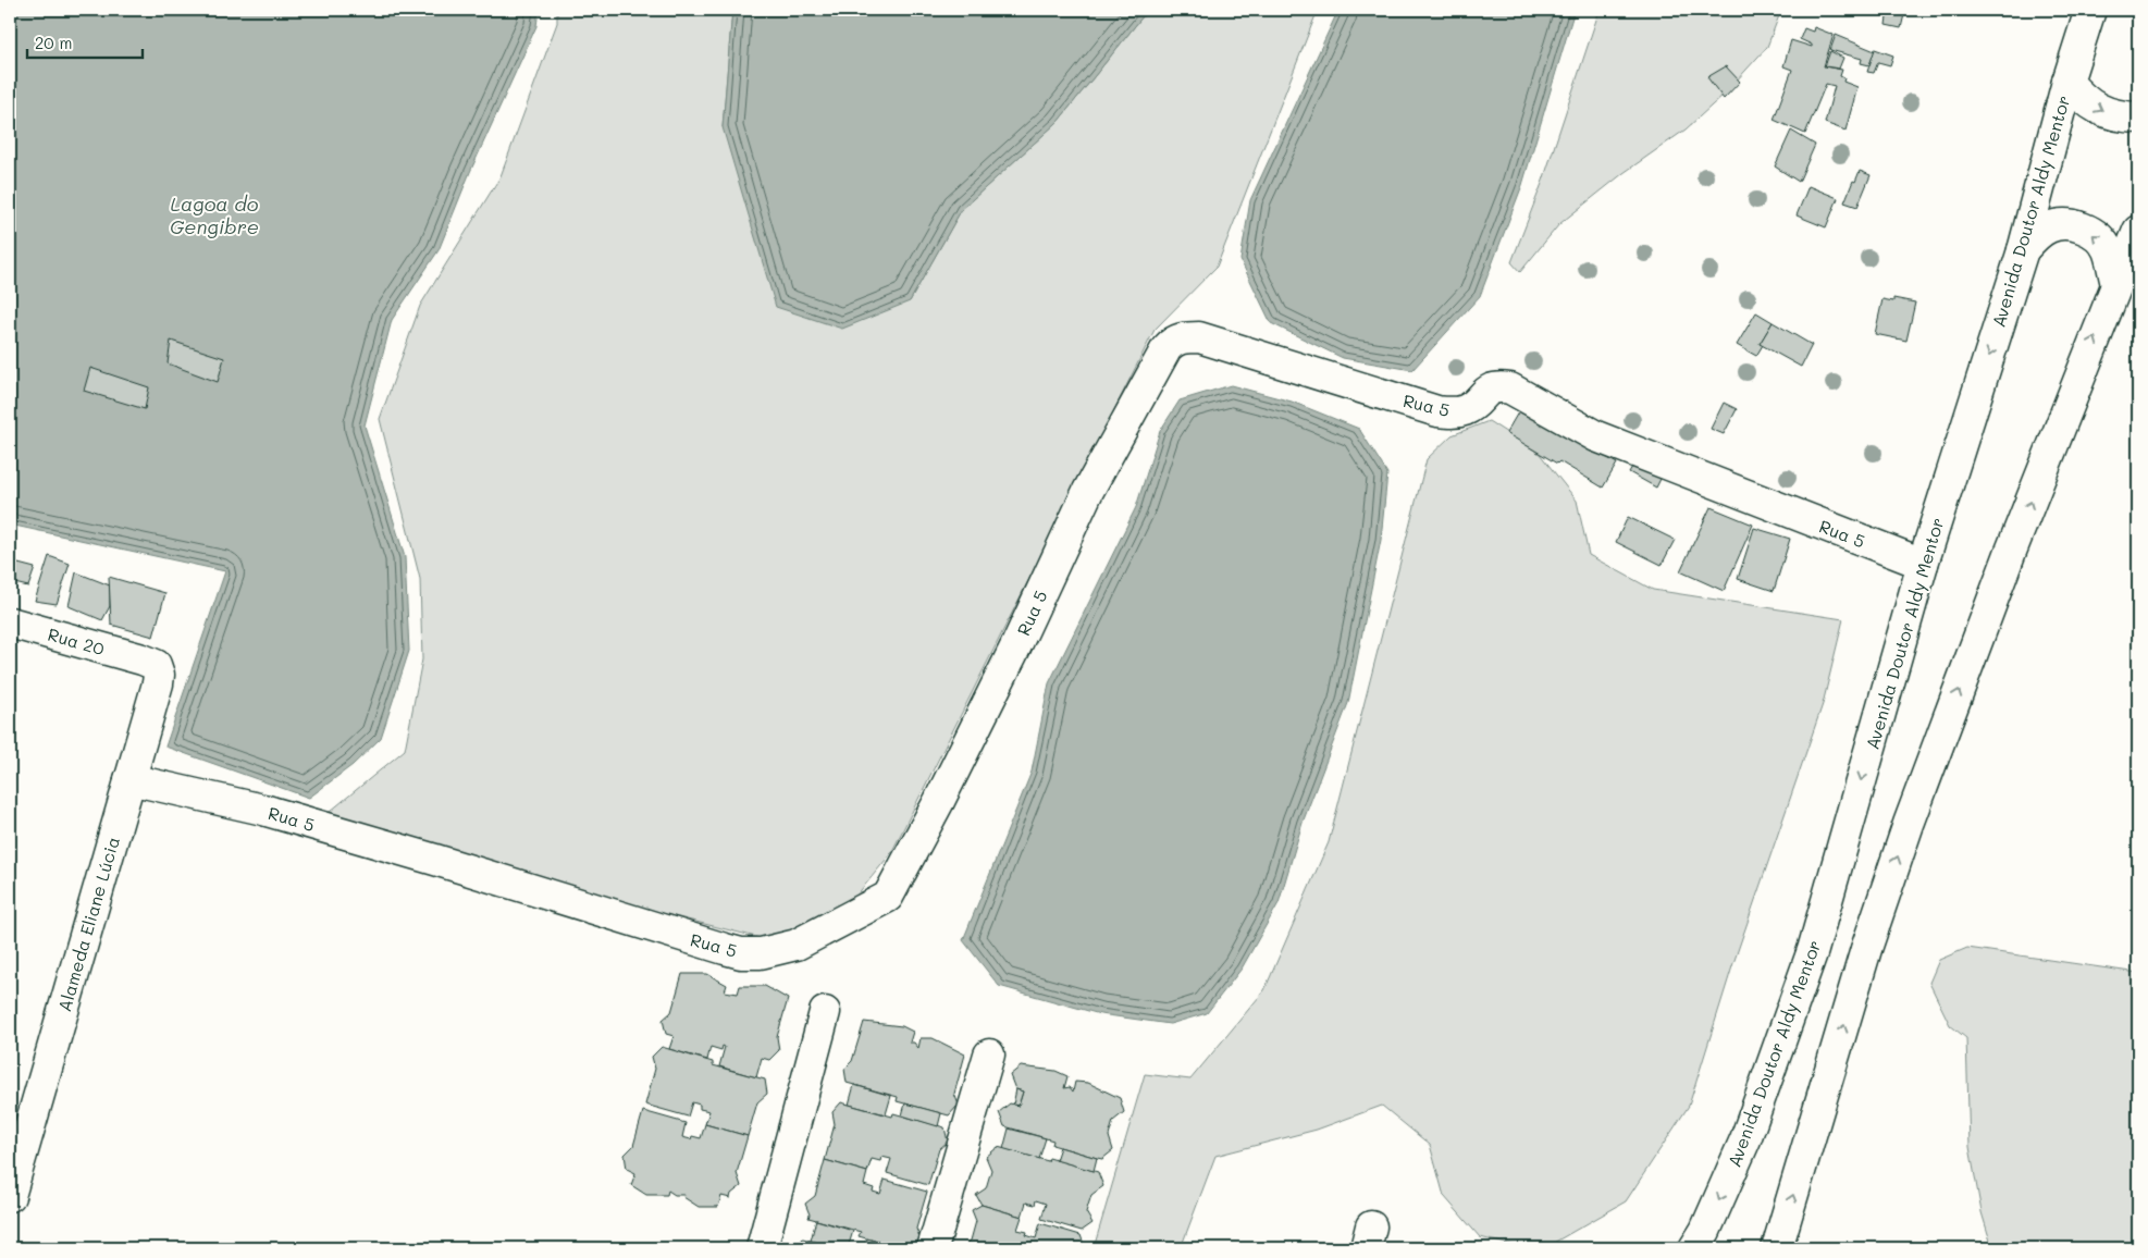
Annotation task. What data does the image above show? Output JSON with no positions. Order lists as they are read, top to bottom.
{
  "streets": {
    "street": [
      "Avenida Doutor Aldy Mentor",
      "Rua 5",
      "Rua 20",
      "Alameda Eliane Lúcia"
    ]
  },
  "crossings": [
    ["Avenida Doutor Aldy Mentor", "Rua 5"],
    ["Rua 5", "Alameda Eliane Lúcia"],
    ["Rua 20", "Alameda Eliane Lúcia"]
  ],
  "water": ["Lagoa do Gengibre"],
  "scale_bar": "20 m"
}
